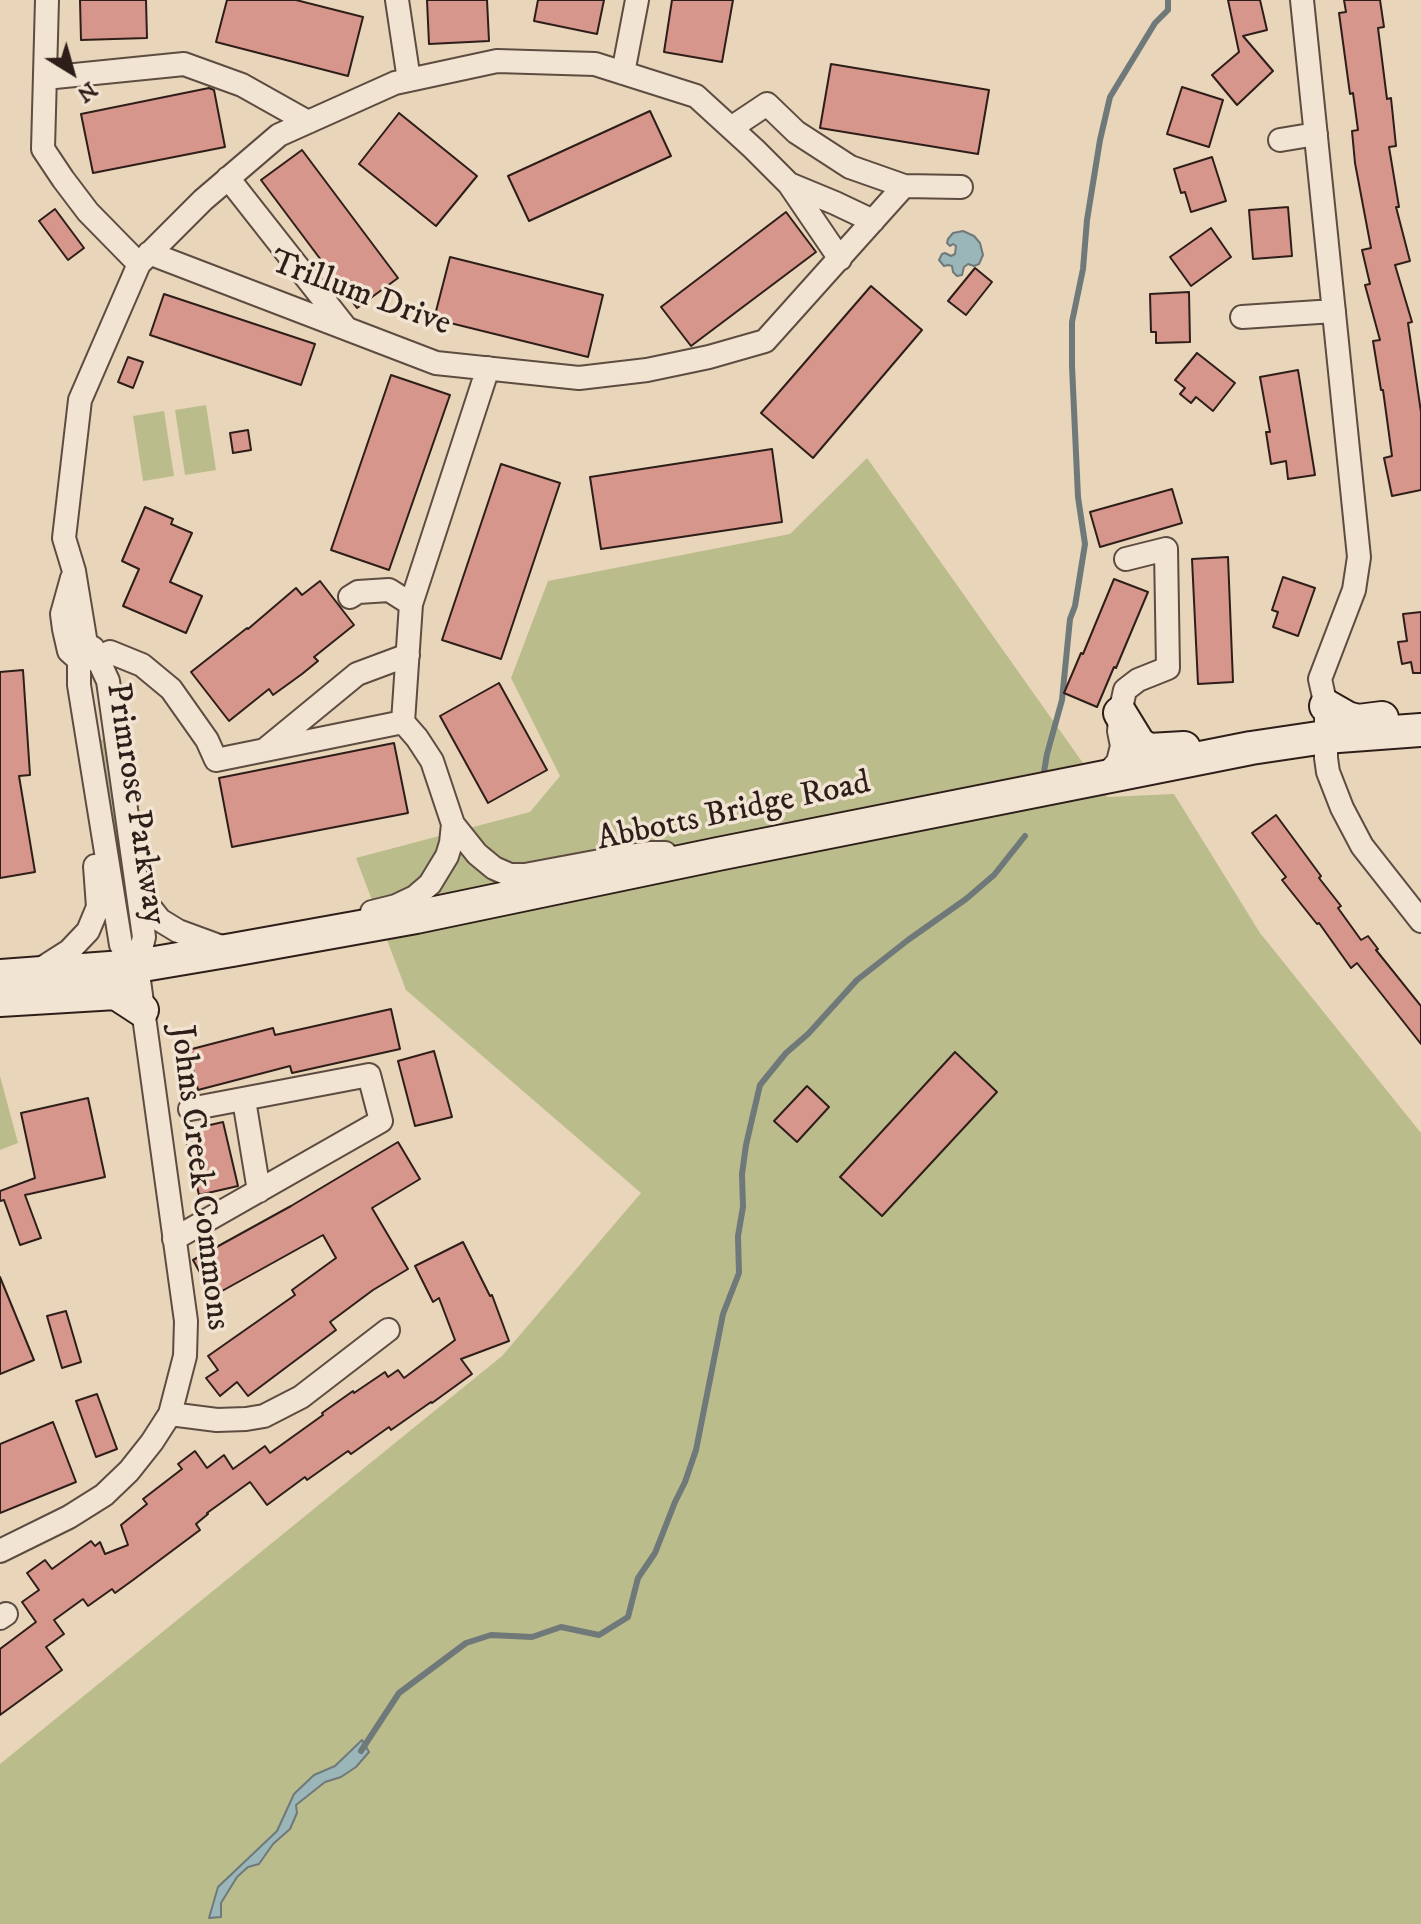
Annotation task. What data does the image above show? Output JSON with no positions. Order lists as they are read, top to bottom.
{
  "streets": {
    "main road": ["Abbotts Bridge Road"],
    "street": ["Trillum Drive", "Primrose Parkway", "Johns Creek Commons"]
  },
  "crossings": [
    ["Trillum Drive", "Primrose Parkway"],
    ["Primrose Parkway", "Abbotts Bridge Road"],
    ["Primrose Parkway", "Johns Creek Commons"],
    ["Abbotts Bridge Road", "Johns Creek Commons"]
  ],
  "north": "bottom right"
}
